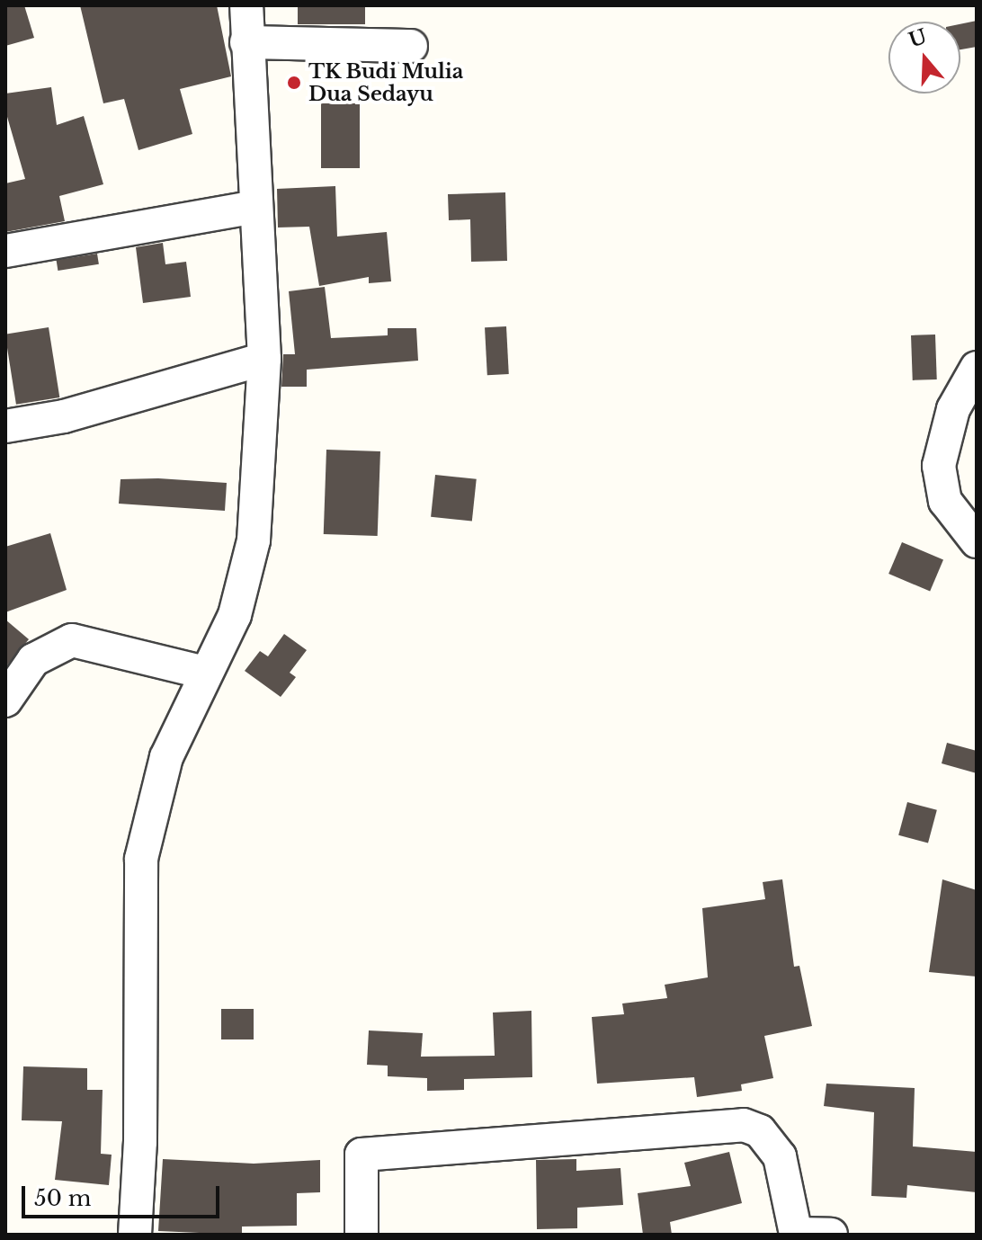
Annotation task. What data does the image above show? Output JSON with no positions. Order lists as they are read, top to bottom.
{
  "places": ["TK Budi Mulia Dua Sedayu"],
  "scale_bar": "50 m",
  "north": "top"
}
